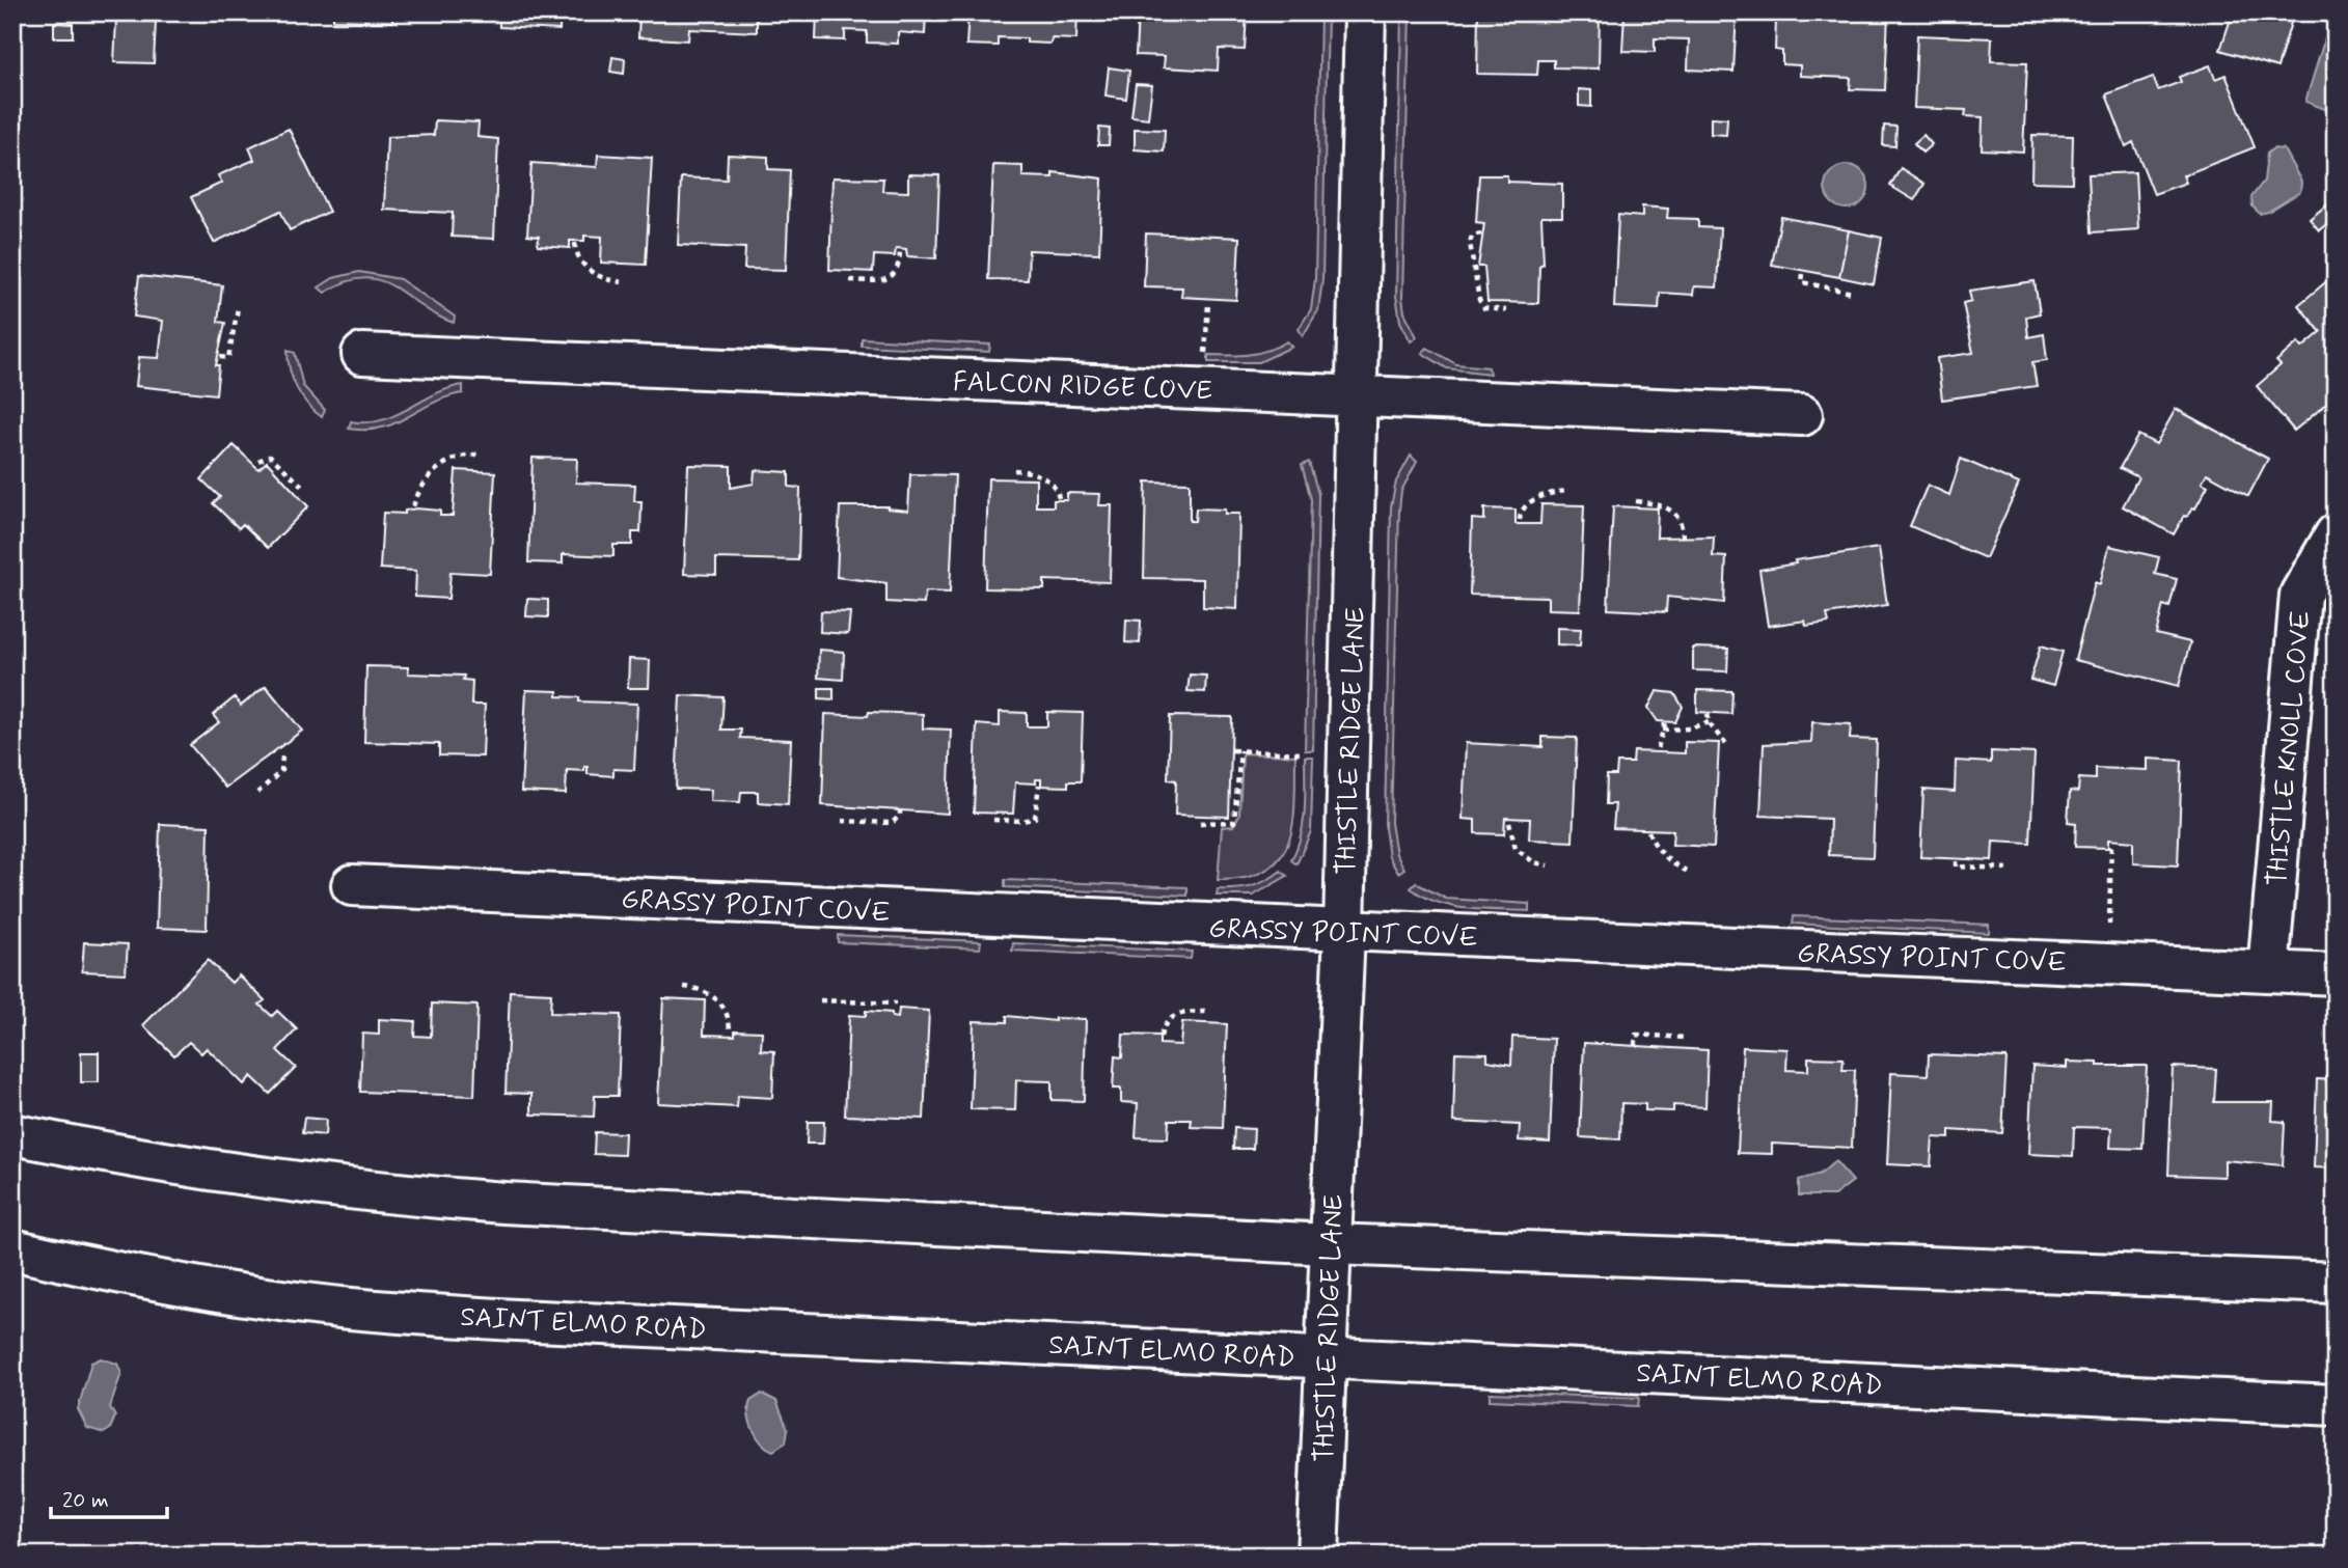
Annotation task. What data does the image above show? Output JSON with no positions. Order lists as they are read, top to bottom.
{
  "streets": {
    "street": [
      "FALCON RIDGE COVE",
      "THISTLE RIDGE LANE",
      "THISTLE KNOLL COVE",
      "GRASSY POINT COVE",
      "SAINT ELMO ROAD"
    ]
  },
  "crossings": [
    ["FALCON RIDGE COVE", "THISTLE RIDGE LANE"],
    ["THISTLE RIDGE LANE", "GRASSY POINT COVE"],
    ["THISTLE RIDGE LANE", "SAINT ELMO ROAD"],
    ["THISTLE KNOLL COVE", "GRASSY POINT COVE"]
  ],
  "scale_bar": "20 m"
}
